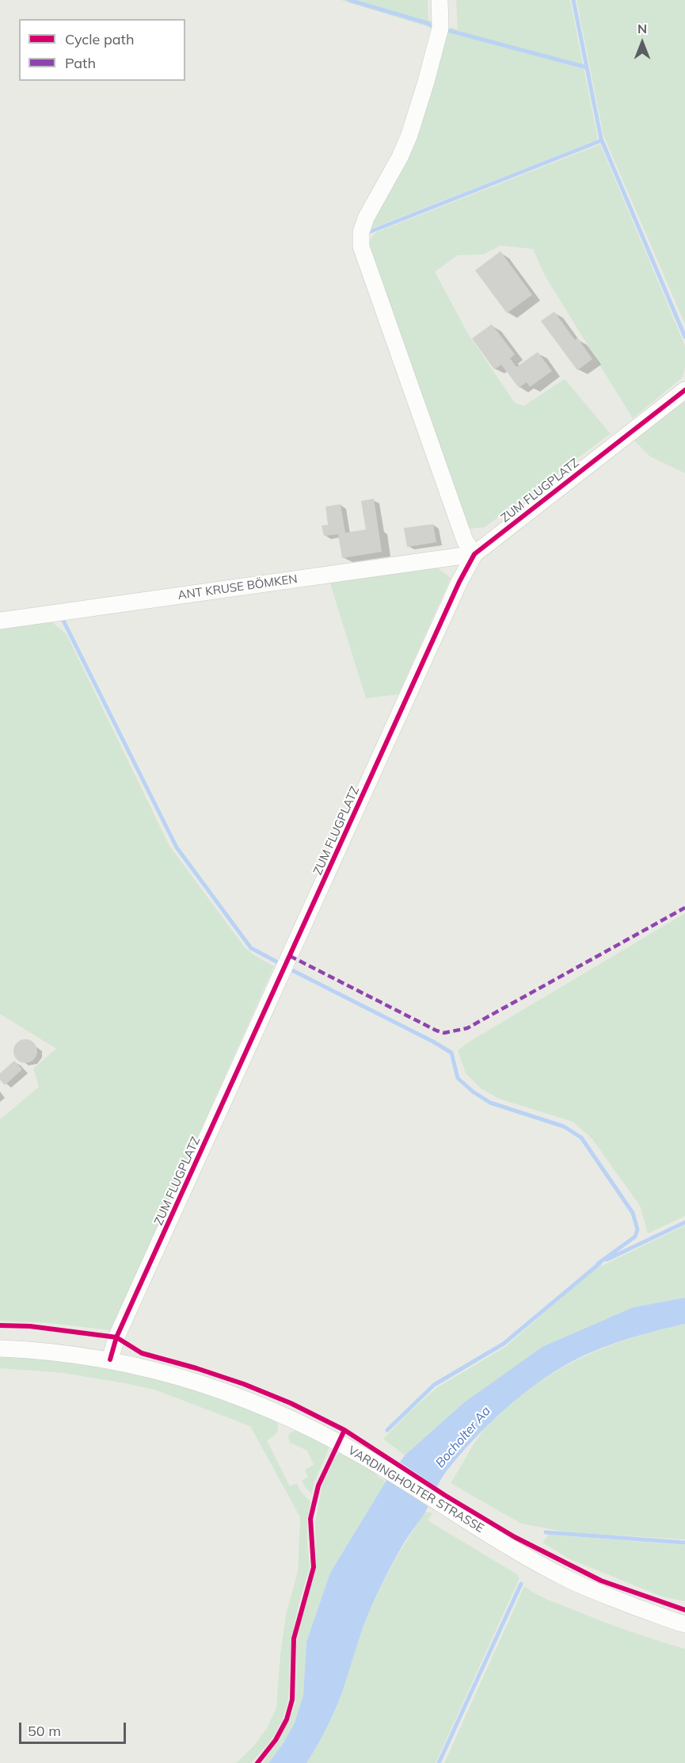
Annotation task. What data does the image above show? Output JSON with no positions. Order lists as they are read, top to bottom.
{
  "streets": {
    "street": ["ZUM FLUGPLATZ", "ANT KRUSE BÖMKEN", "VARDINGHOLTER STRASSE"]
  },
  "crossings": [
    ["ZUM FLUGPLATZ", "ANT KRUSE BÖMKEN"],
    ["ZUM FLUGPLATZ", "VARDINGHOLTER STRASSE"]
  ],
  "water": ["Bocholter Aa"],
  "legend": ["Cycle path", "Path"],
  "scale_bar": "50 m",
  "north": "top"
}
